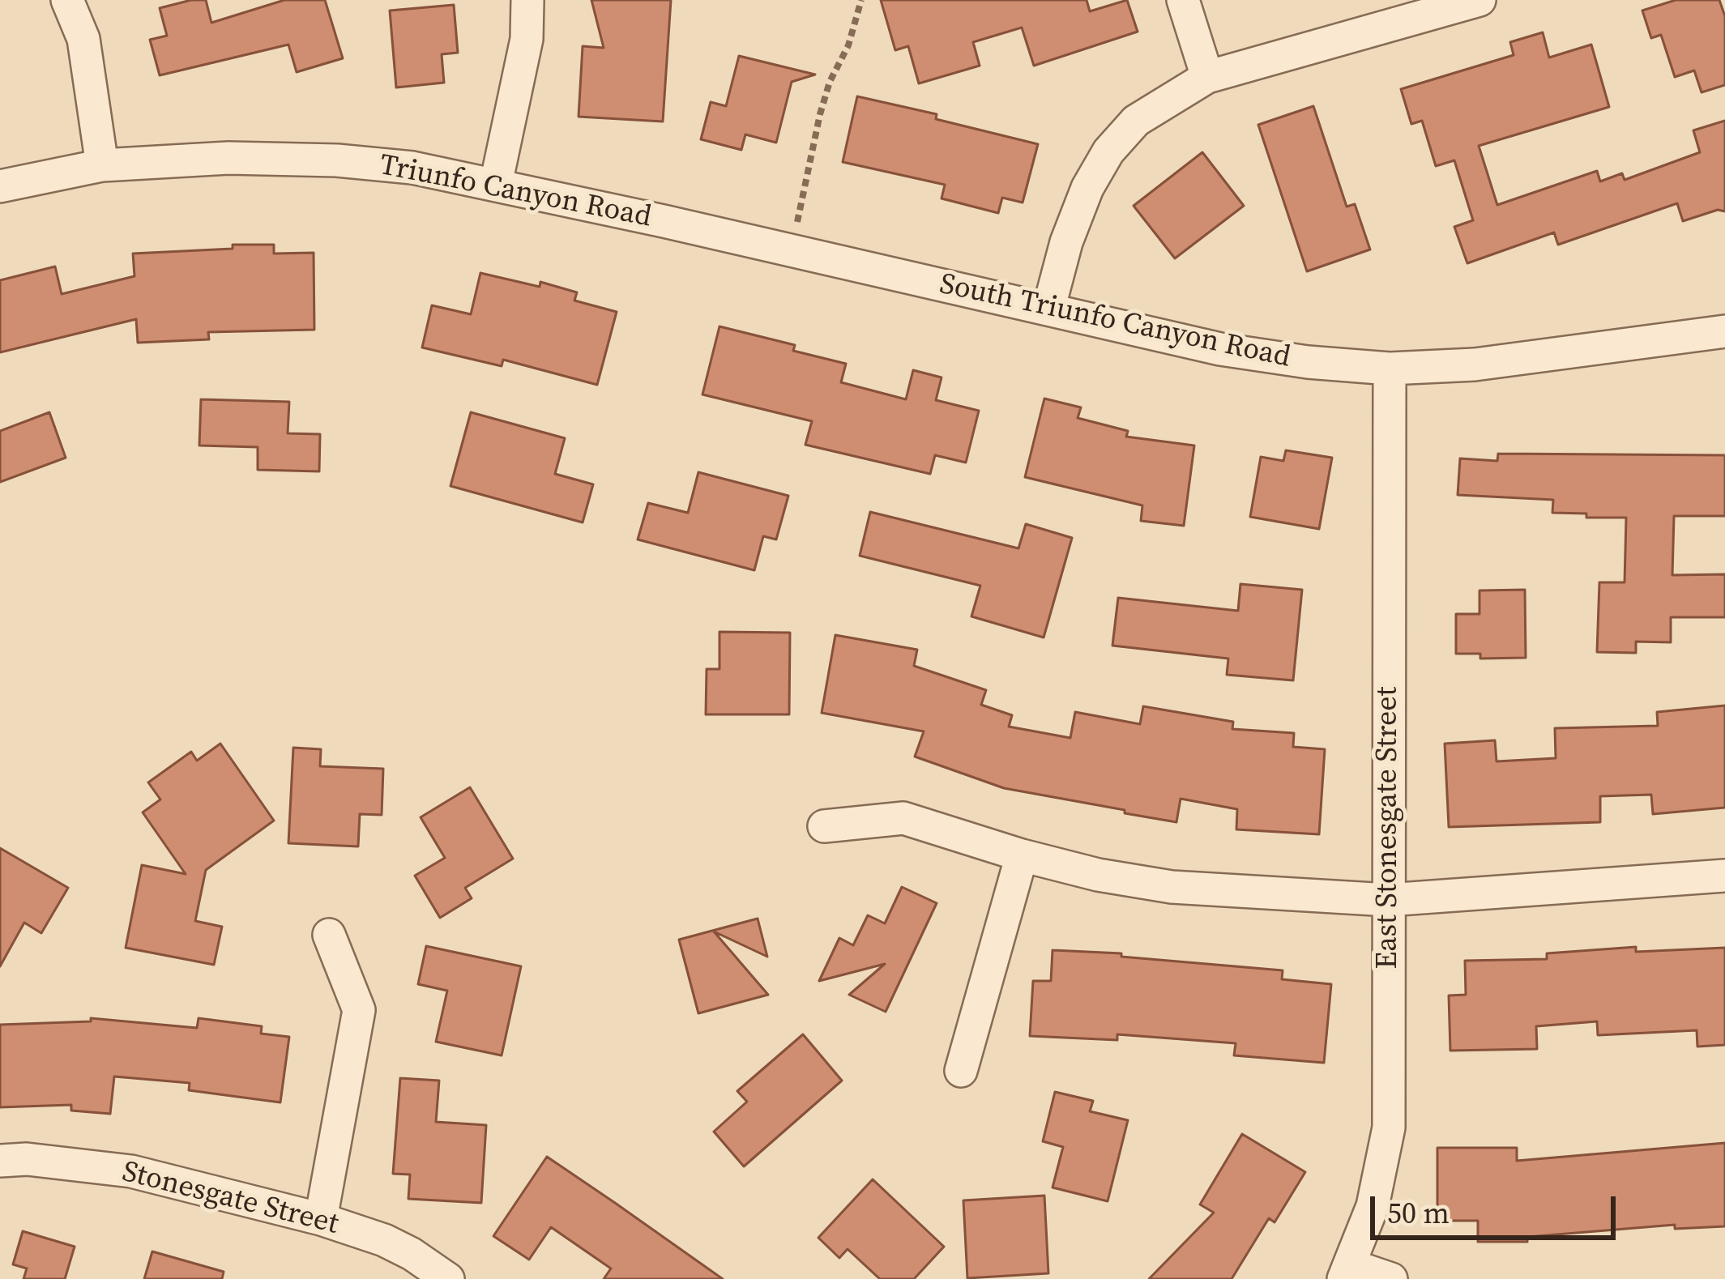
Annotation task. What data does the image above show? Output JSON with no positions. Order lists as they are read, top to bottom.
{
  "streets": {
    "street": [
      "Triunfo Canyon Road",
      "South Triunfo Canyon Road",
      "East Stonesgate Street",
      "Stonesgate Street"
    ]
  },
  "crossings": [
    ["Triunfo Canyon Road", "South Triunfo Canyon Road"],
    ["South Triunfo Canyon Road", "East Stonesgate Street"]
  ],
  "scale_bar": "50 m"
}
